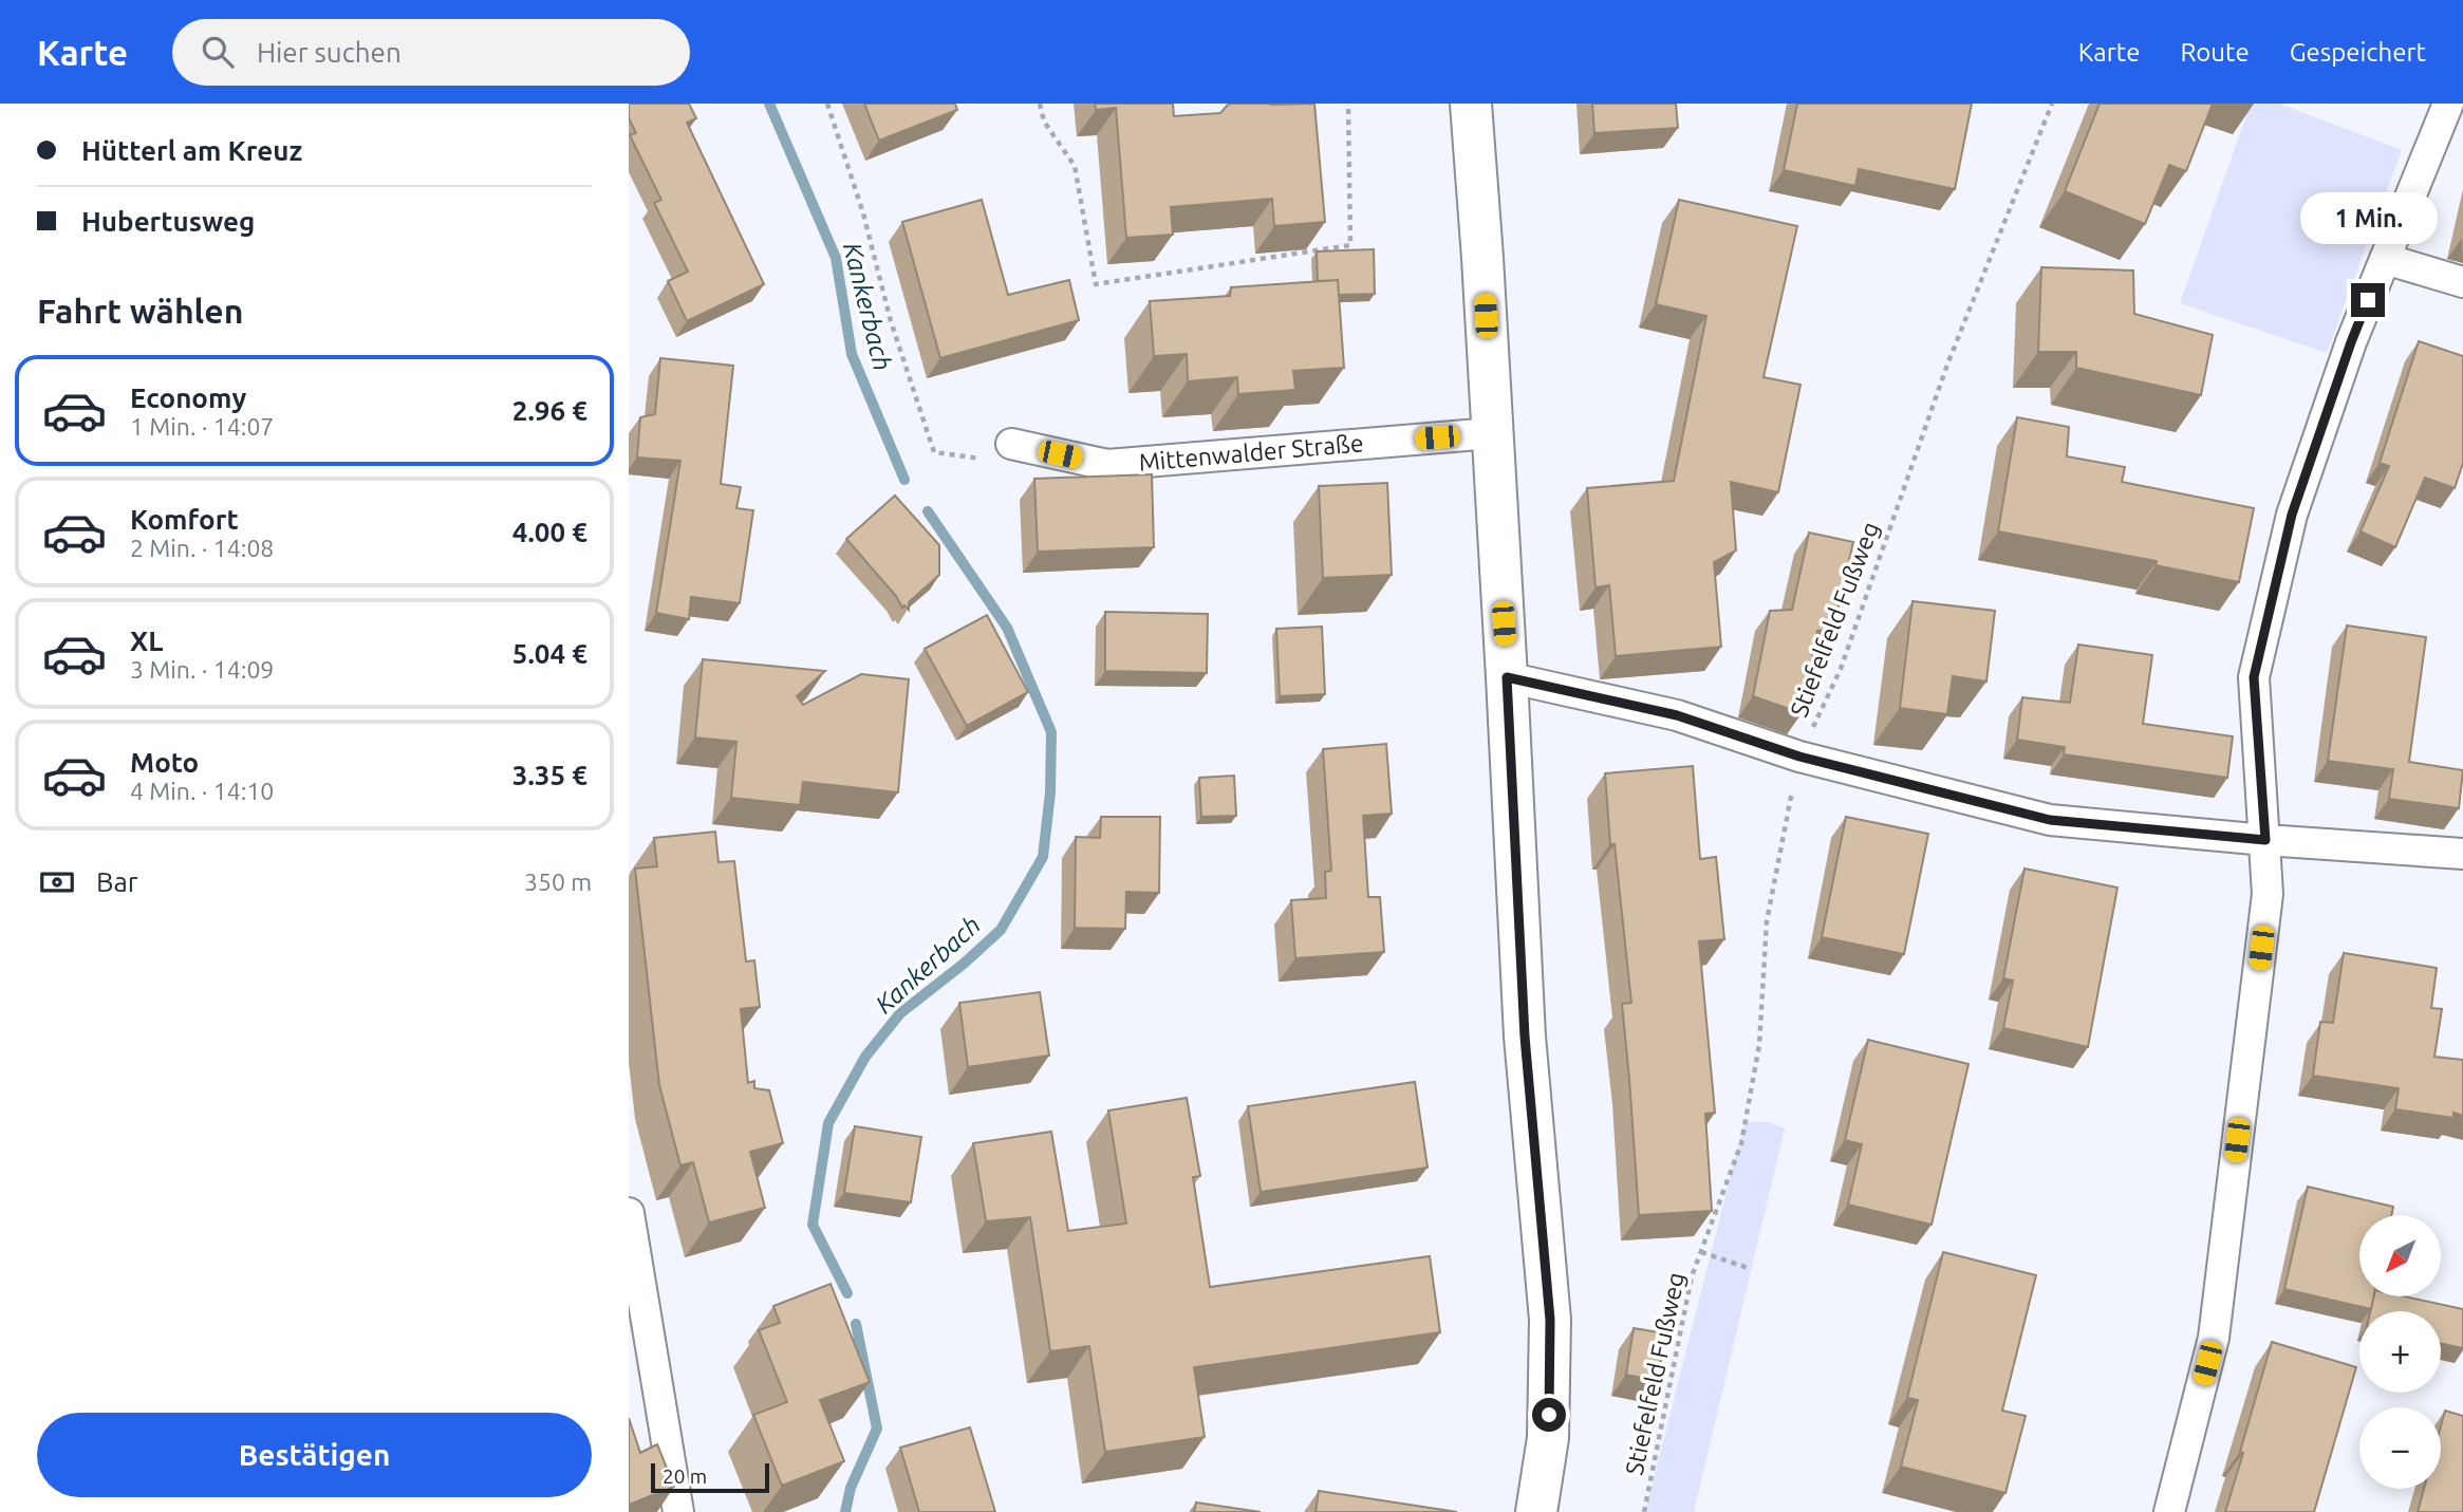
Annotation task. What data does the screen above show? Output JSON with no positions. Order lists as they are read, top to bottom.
{
  "streets": {
    "street": ["Mittenwalder Straße"],
    "path": ["Stiefelfeld Fußweg"]
  },
  "water": ["Kankerbach"],
  "scale_bar": "20 m",
  "north": "bottom left",
  "page": {
    "header": "Karte",
    "search": "Hier suchen",
    "nav": ["Karte", "Route", "Gespeichert"],
    "banner": ["Hütterl am Kreuz", "Hubertusweg"],
    "bubble": "1 Min.",
    "heading": "Fahrt wählen",
    "list": [
      {
        "name": "Economy",
        "note": "1 Min. · 14:07",
        "value": "2.96 €"
      },
      {
        "name": "Komfort",
        "note": "2 Min. · 14:08",
        "value": "4.00 €"
      },
      {
        "name": "XL",
        "note": "3 Min. · 14:09",
        "value": "5.04 €"
      },
      {
        "name": "Moto",
        "note": "4 Min. · 14:10",
        "value": "3.35 €"
      }
    ],
    "pay": ["Bar", "350 m"],
    "map_buttons": ["+", "−"],
    "buttons": "Bestätigen",
    "scale": "20 m"
  }
}
